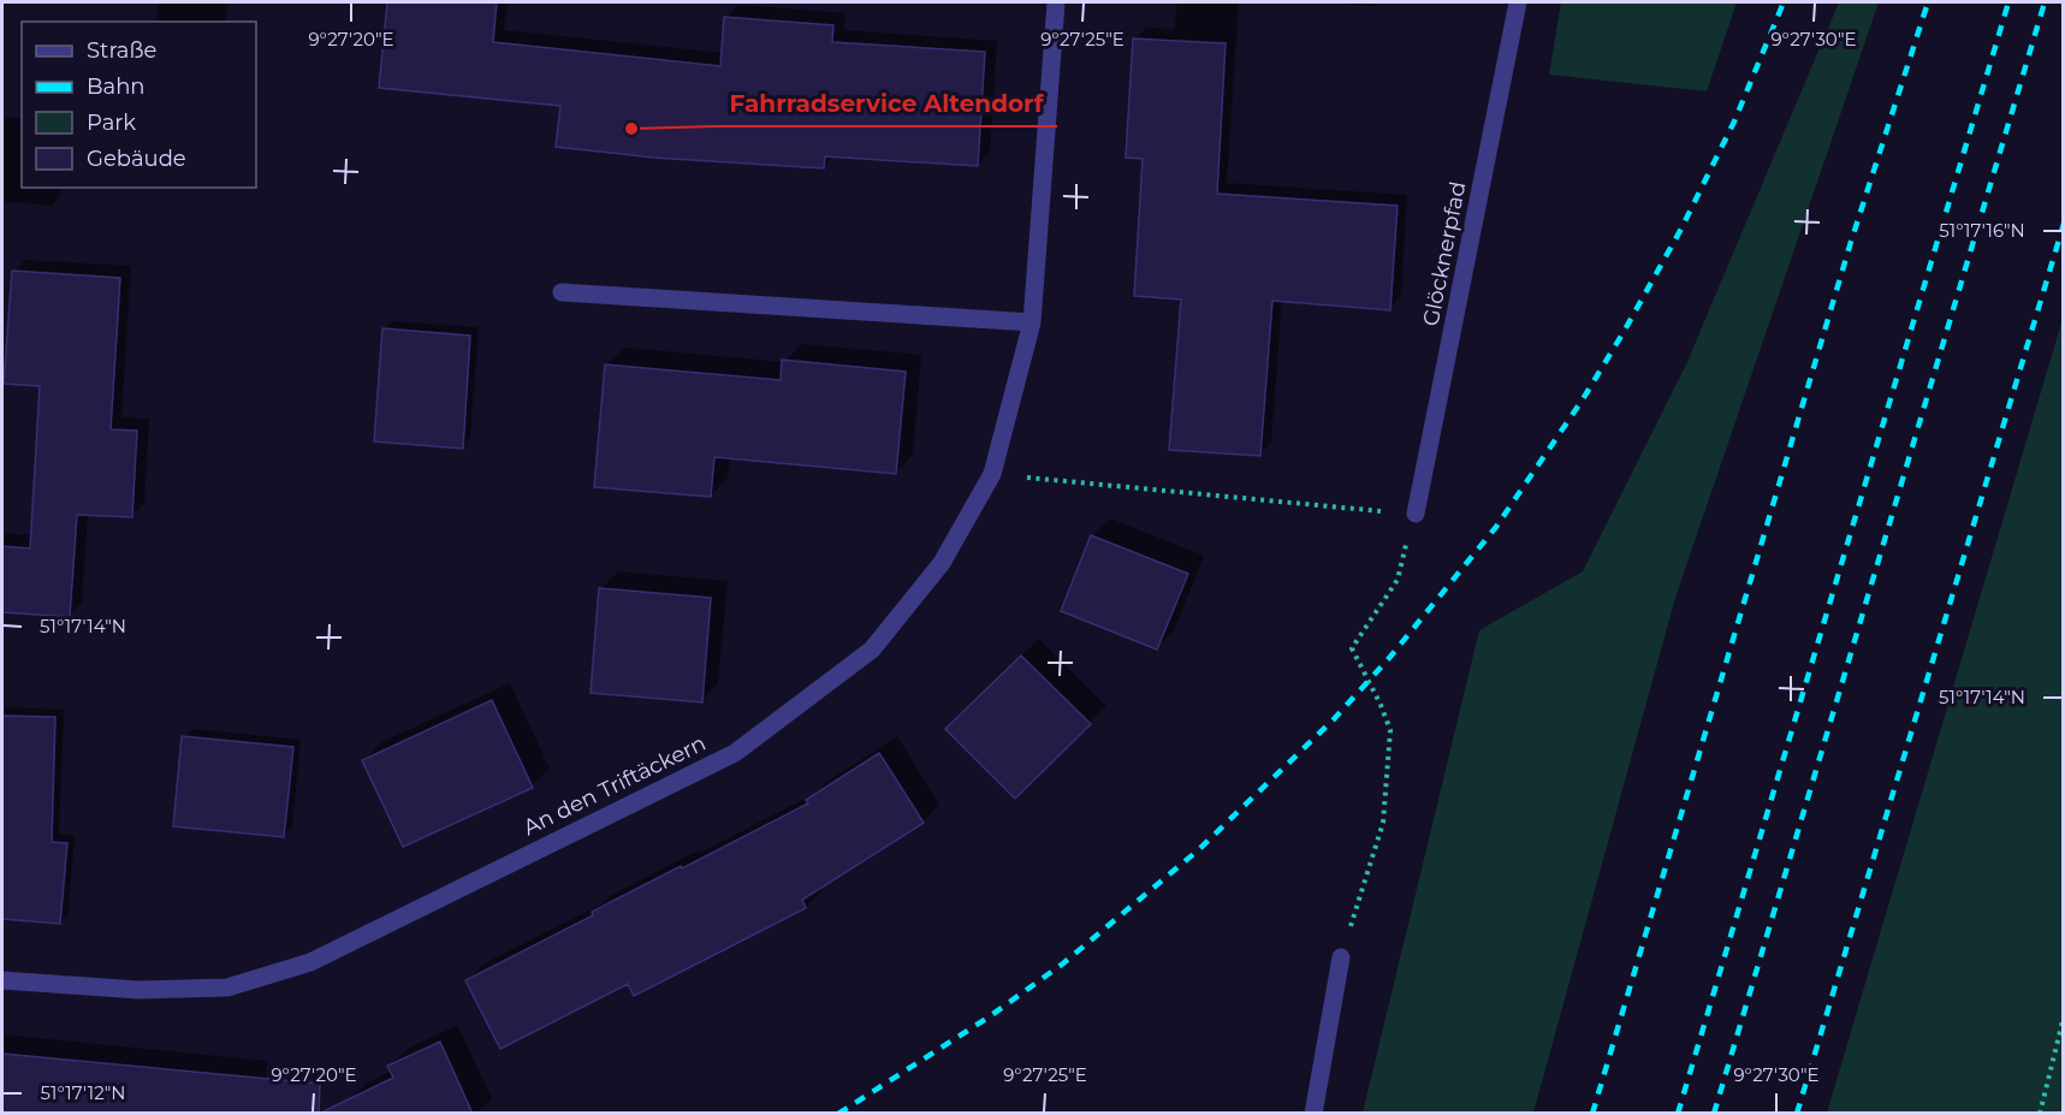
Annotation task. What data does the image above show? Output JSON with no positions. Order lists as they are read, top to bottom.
{
  "streets": {
    "street": ["Glöcknerpfad", "An den Triftäckern"]
  },
  "places": ["Fahrradservice Altendorf"],
  "legend": [
    "Straße",
    "Bahn",
    "Park",
    "Gebäude"
  ],
  "coordinates": [
    "9°27'20\"E",
    "9°27'25\"E",
    "9°27'30\"E",
    "51°17'16\"N",
    "51°17'14\"N",
    "51°17'12\"N"
  ]
}
